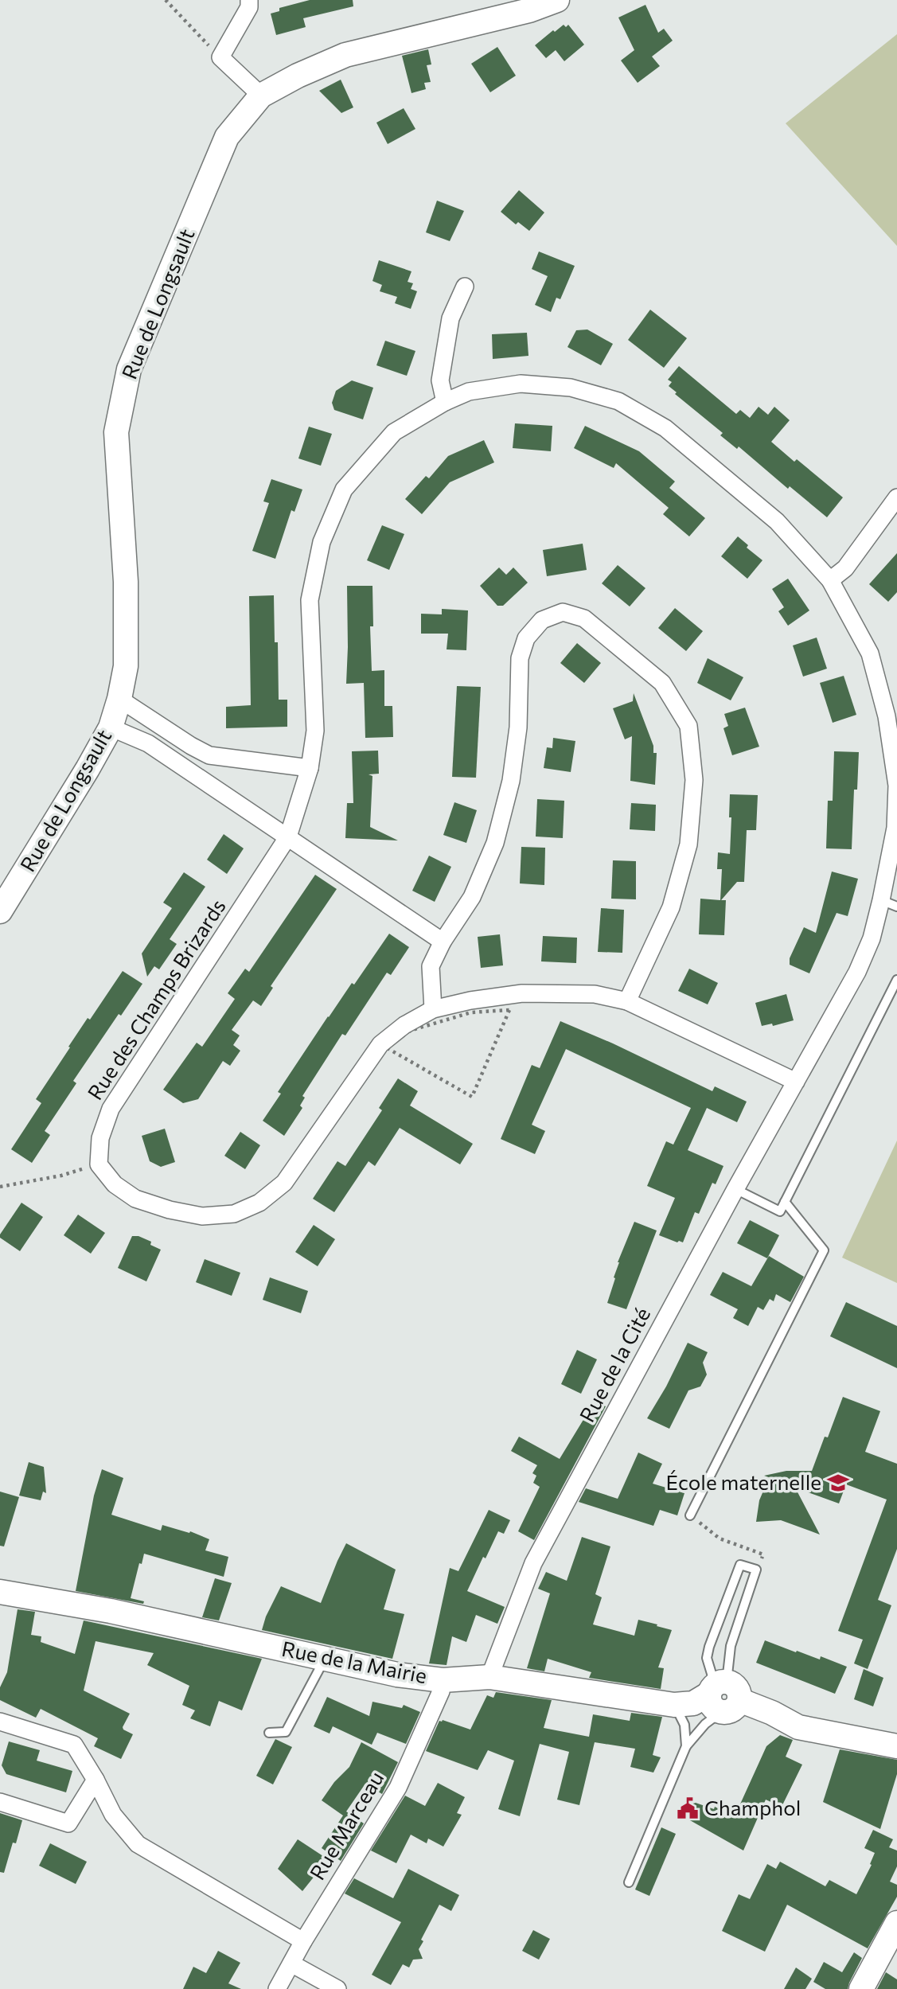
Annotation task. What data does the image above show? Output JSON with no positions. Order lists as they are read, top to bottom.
{
  "streets": {
    "street": [
      "Rue de Longsault",
      "Rue des Champs Brizards",
      "Rue de la Cité",
      "Rue de la Mairie",
      "Rue Marceau"
    ]
  },
  "crossings": [
    ["Rue des Champs Brizards", "Rue de la Cité"],
    ["Rue de la Cité", "Rue de la Mairie"],
    ["Rue de la Mairie", "Rue Marceau"]
  ],
  "places": {
    "school or university": ["École maternelle"],
    "public building": ["Champhol"]
  }
}
